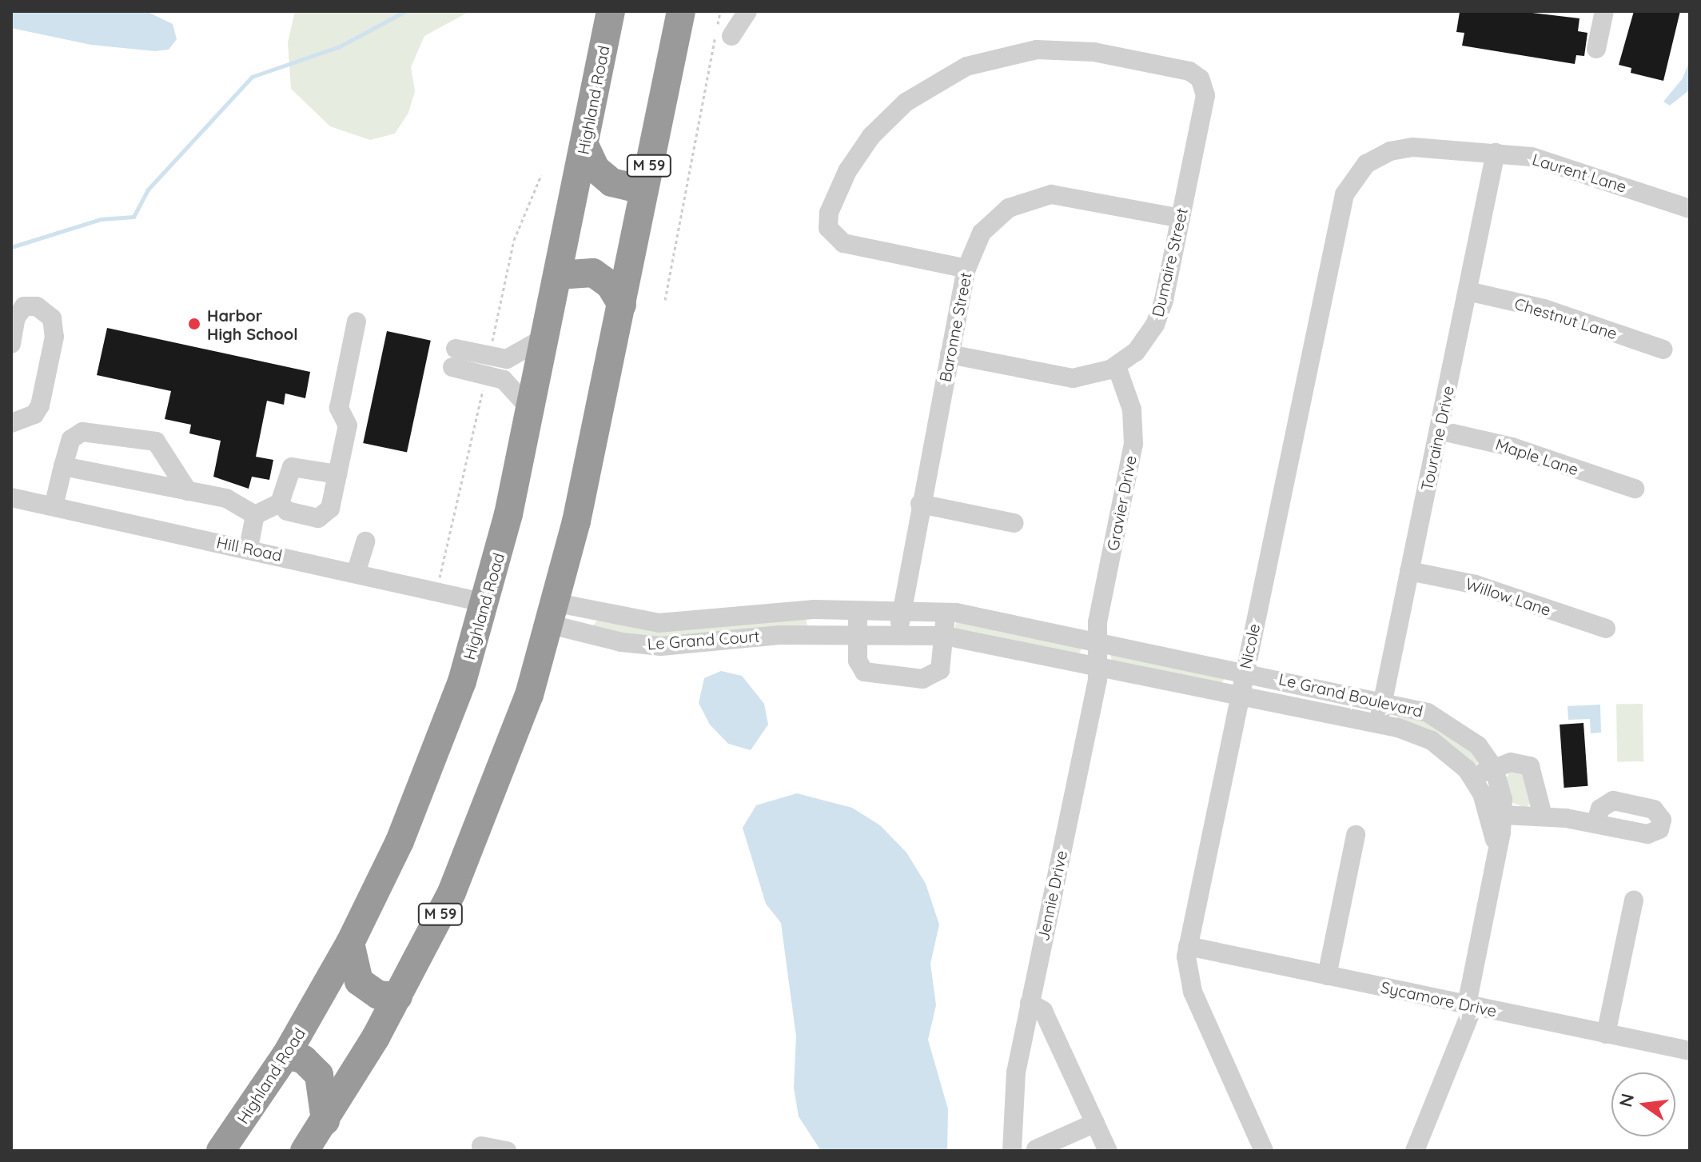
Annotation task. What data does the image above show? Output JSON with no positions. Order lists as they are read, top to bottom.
{
  "streets": {
    "highway": ["Highland Road", "M 59"],
    "street": [
      "Laurent Lane",
      "Dumaire Street",
      "Chestnut Lane",
      "Baronne Street",
      "Touraine Drive",
      "Maple Lane",
      "Gravier Drive",
      "Hill Road",
      "Willow Lane",
      "Le Grand Court",
      "Nicole",
      "Le Grand Boulevard",
      "Jennie Drive",
      "Sycamore Drive"
    ]
  },
  "crossings": [
    ["Highland Road", "Hill Road"],
    ["M 59", "Le Grand Court"],
    ["Laurent Lane", "Touraine Drive"],
    ["Laurent Lane", "Nicole"],
    ["Dumaire Street", "Baronne Street"],
    ["Dumaire Street", "Gravier Drive"],
    ["Chestnut Lane", "Touraine Drive"],
    ["Baronne Street", "Gravier Drive"],
    ["Baronne Street", "Le Grand Court"],
    ["Touraine Drive", "Maple Lane"],
    ["Touraine Drive", "Willow Lane"],
    ["Touraine Drive", "Le Grand Boulevard"],
    ["Gravier Drive", "Le Grand Court"],
    ["Gravier Drive", "Le Grand Boulevard"],
    ["Gravier Drive", "Jennie Drive"],
    ["Le Grand Court", "Le Grand Boulevard"],
    ["Le Grand Court", "Jennie Drive"],
    ["Nicole", "Le Grand Boulevard"],
    ["Nicole", "Sycamore Drive"],
    ["Le Grand Boulevard", "Jennie Drive"],
    ["Le Grand Boulevard", "Sycamore Drive"]
  ],
  "places": ["Harbor High School"],
  "north": "left"
}
